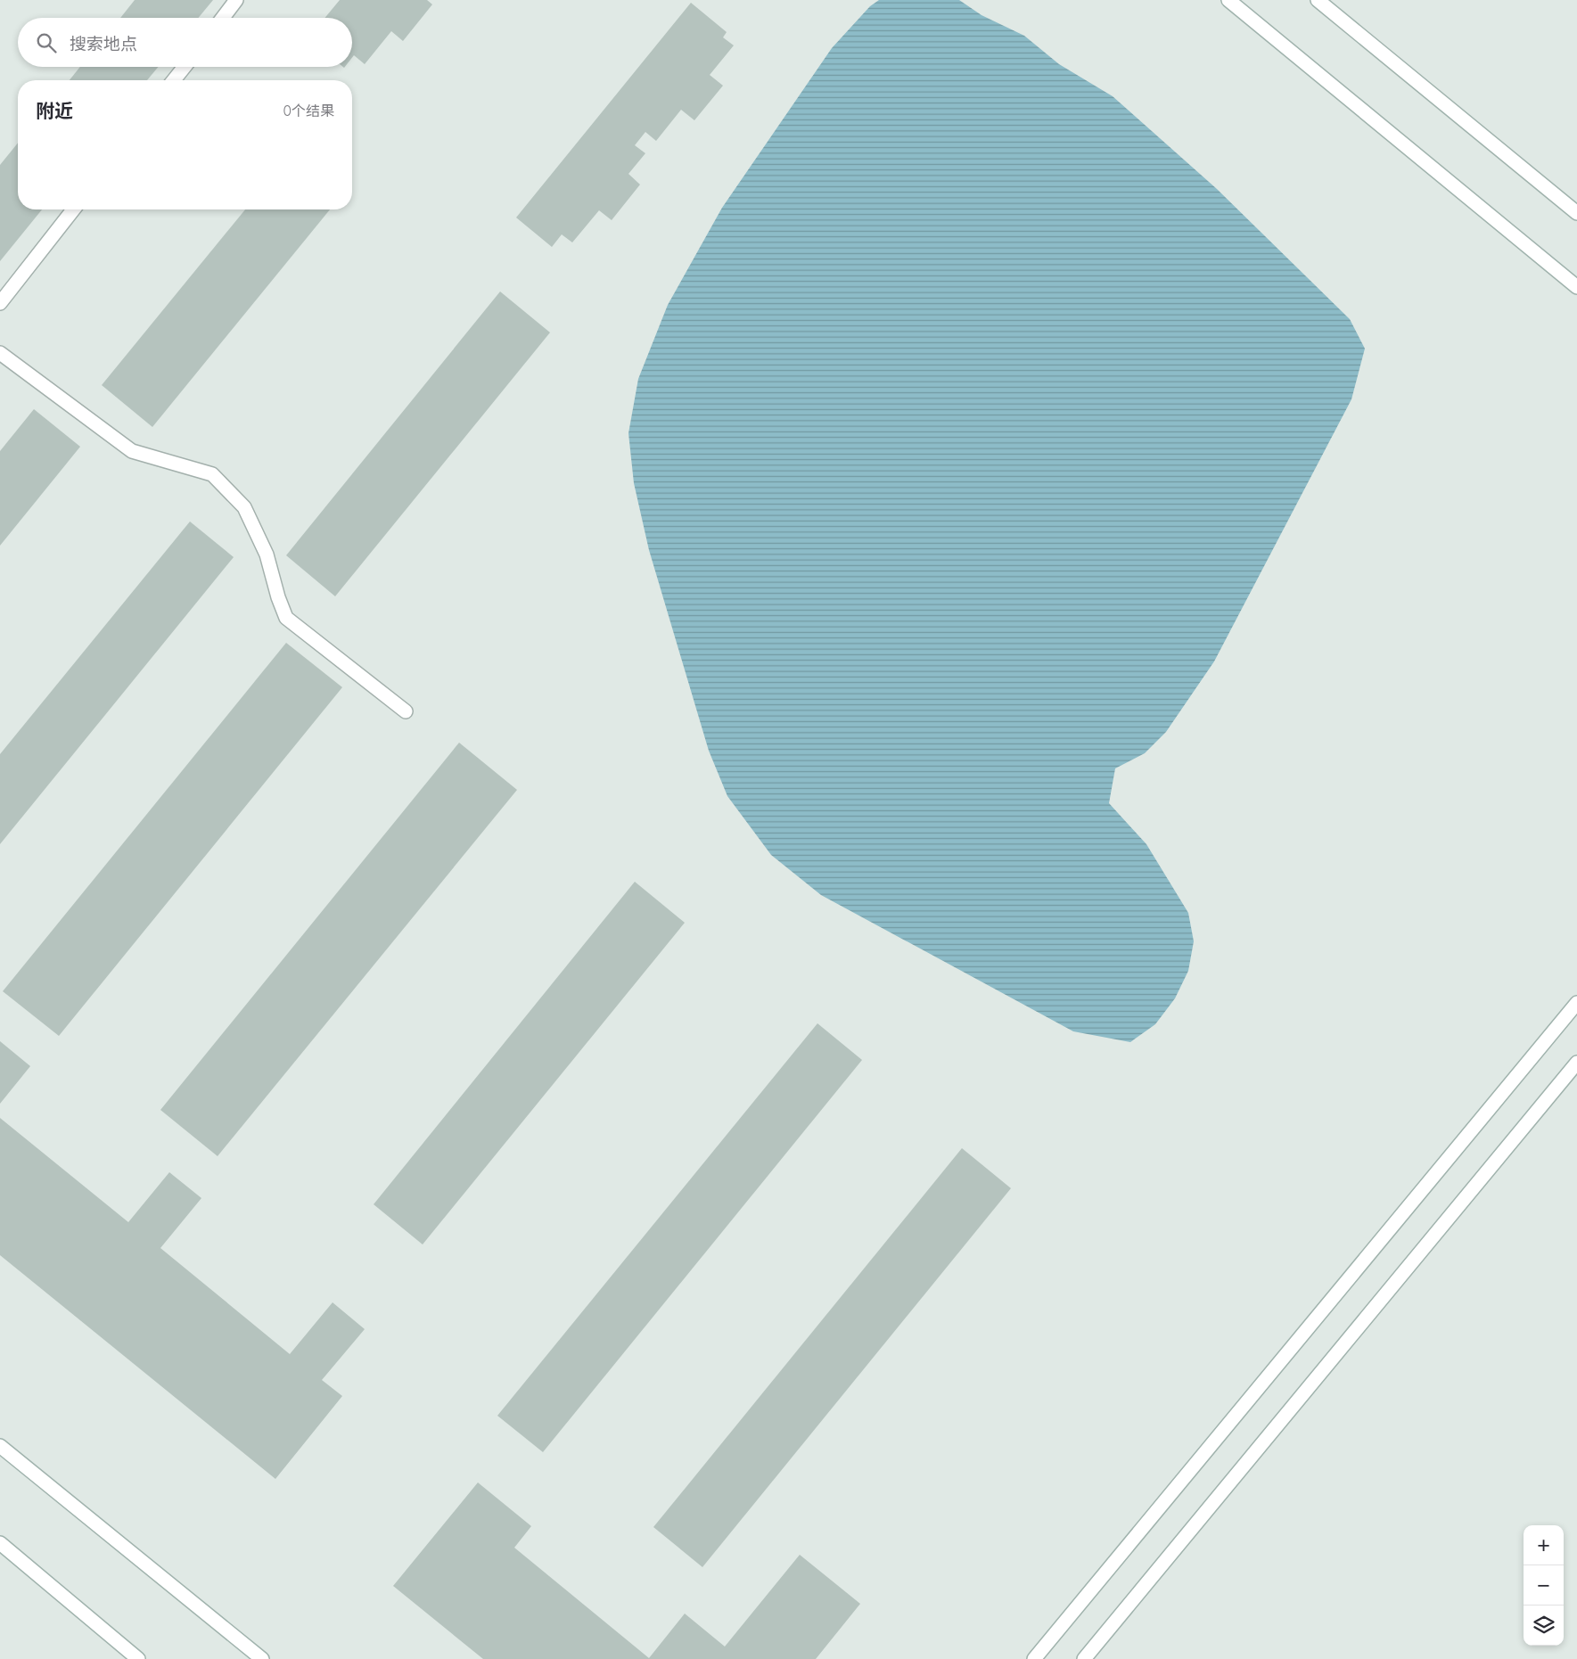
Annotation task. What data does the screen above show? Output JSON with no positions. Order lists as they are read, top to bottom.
{
  "page": {
    "search": "搜索地点",
    "heading": ["附近", "0个结果"],
    "map_buttons": ["+", "−"]
  }
}
